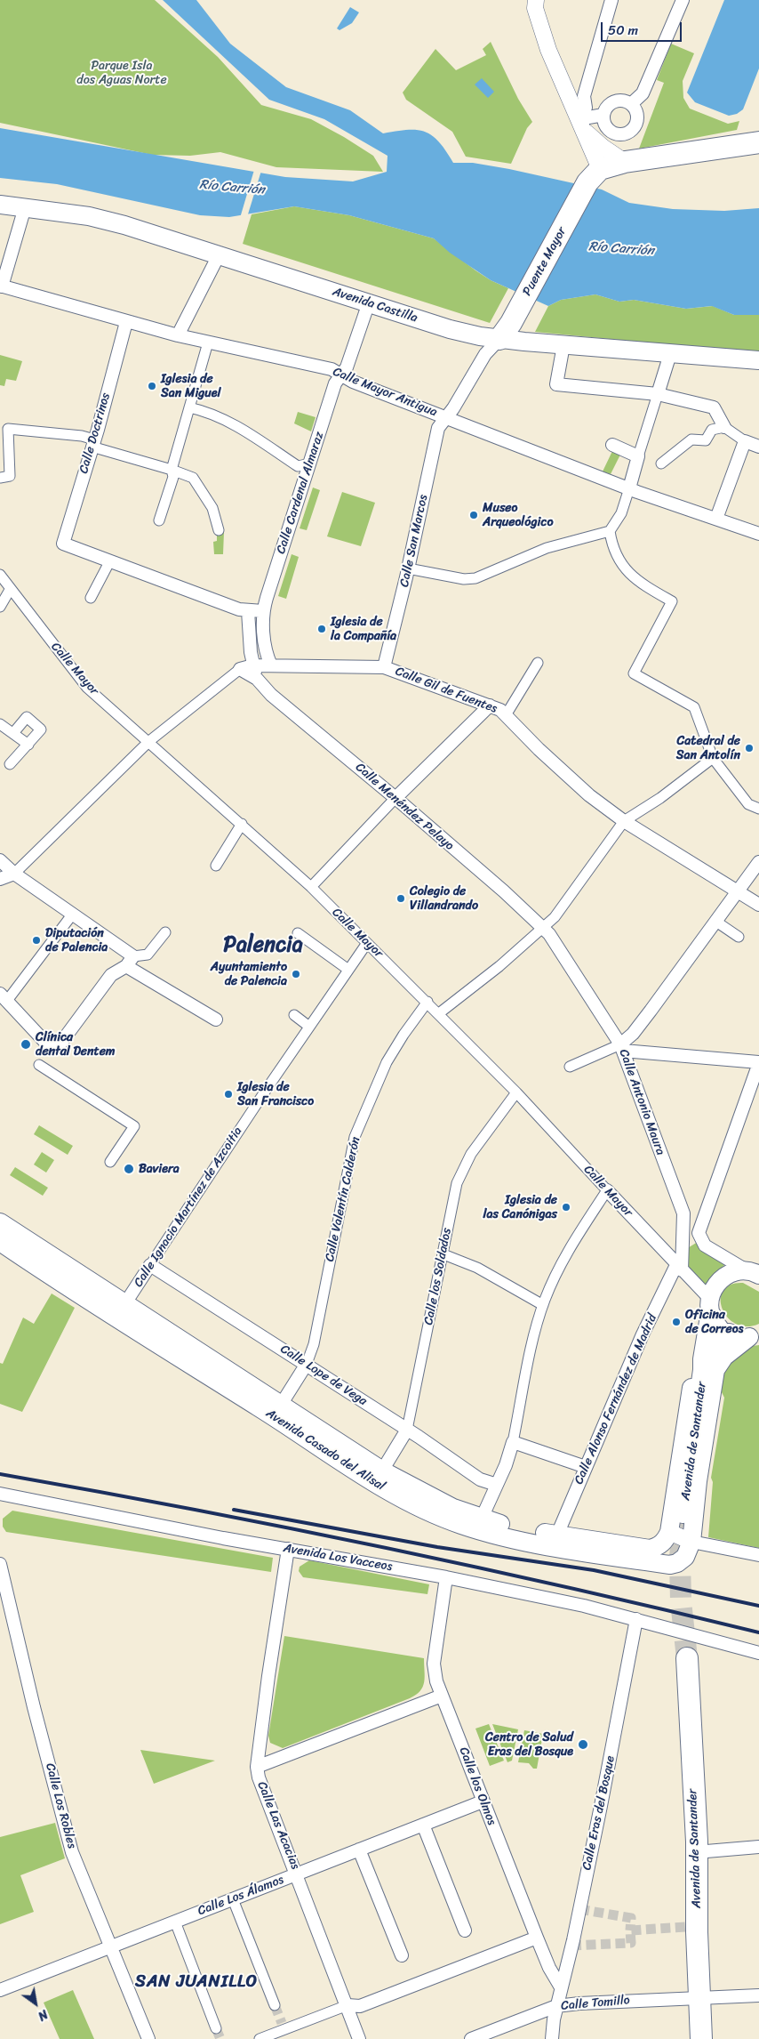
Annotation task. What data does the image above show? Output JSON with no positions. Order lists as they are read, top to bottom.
{
  "streets": {
    "highway": ["Puente Mayor", "Avenida de Santander"],
    "main road": ["Avenida Castilla", "Avenida Casado del Alisal"],
    "street": [
      "Calle Mayor Antigua",
      "Calle Doctrinos",
      "Calle Cardenal Almaraz",
      "Calle San Marcos",
      "Calle Mayor",
      "Calle Gil de Fuentes",
      "Calle Menéndez Pelayo",
      "Calle Antonio Maura",
      "Calle Valentín Calderón",
      "Calle Ignacio Martínez de Azcoitia",
      "Calle los Soldados",
      "Calle Lope de Vega",
      "Calle Alonso Fernández de Madrid",
      "Avenida Los Vacceos",
      "Calle los Olmos",
      "Calle Los Robles",
      "Calle Eras del Bosque",
      "Calle Las Acacias",
      "Calle Los Álamos",
      "Calle Tomillo"
    ]
  },
  "crossings": [
    ["Puente Mayor", "Avenida Castilla"],
    ["Puente Mayor", "Calle San Marcos"],
    ["Avenida Castilla", "Calle Cardenal Almaraz"],
    ["Avenida Castilla", "Calle San Marcos"],
    ["Calle Mayor Antigua", "Calle Doctrinos"],
    ["Calle Mayor Antigua", "Calle Cardenal Almaraz"],
    ["Calle Mayor Antigua", "Calle San Marcos"],
    ["Calle San Marcos", "Calle Gil de Fuentes"],
    ["Calle Mayor", "Calle Antonio Maura"],
    ["Calle Mayor", "Calle Valentín Calderón"],
    ["Calle Mayor", "Calle Ignacio Martínez de Azcoitia"],
    ["Calle Mayor", "Calle los Soldados"],
    ["Calle Mayor", "Calle Alonso Fernández de Madrid"],
    ["Calle Mayor", "Avenida de Santander"],
    ["Calle Gil de Fuentes", "Calle Menéndez Pelayo"],
    ["Calle Menéndez Pelayo", "Calle Antonio Maura"],
    ["Calle Antonio Maura", "Calle Alonso Fernández de Madrid"],
    ["Calle Valentín Calderón", "Calle Lope de Vega"],
    ["Calle Valentín Calderón", "Avenida Casado del Alisal"],
    ["Calle Ignacio Martínez de Azcoitia", "Calle Lope de Vega"],
    ["Calle Ignacio Martínez de Azcoitia", "Avenida Casado del Alisal"],
    ["Calle los Soldados", "Calle Lope de Vega"],
    ["Calle los Soldados", "Avenida Casado del Alisal"],
    ["Calle Alonso Fernández de Madrid", "Avenida Casado del Alisal"],
    ["Avenida de Santander", "Calle Tomillo"],
    ["Avenida Los Vacceos", "Calle los Olmos"],
    ["Avenida Los Vacceos", "Calle Eras del Bosque"],
    ["Avenida Los Vacceos", "Calle Las Acacias"],
    ["Calle los Olmos", "Calle Eras del Bosque"],
    ["Calle los Olmos", "Calle Los Álamos"],
    ["Calle Los Robles", "Calle Los Álamos"],
    ["Calle Eras del Bosque", "Calle Tomillo"],
    ["Calle Las Acacias", "Calle Los Álamos"]
  ],
  "districts": ["Palencia", "SAN JUANILLO"],
  "water": ["Río Carrión"],
  "parks": ["Parque Isla dos Aguas Norte"],
  "places": [
    "Iglesia de San Miguel",
    "Museo Arqueológico",
    "Iglesia de la Compañía",
    "Catedral de San Antolín",
    "Colegio de Villandrando",
    "Diputación de Palencia",
    "Ayuntamiento de Palencia",
    "Clínica dental Dentem",
    "Iglesia de San Francisco",
    "Baviera",
    "Iglesia de las Canónigas",
    "Oficina de Correos",
    "Centro de Salud Eras del Bosque"
  ],
  "scale_bar": "50 m",
  "north": "bottom right"
}
